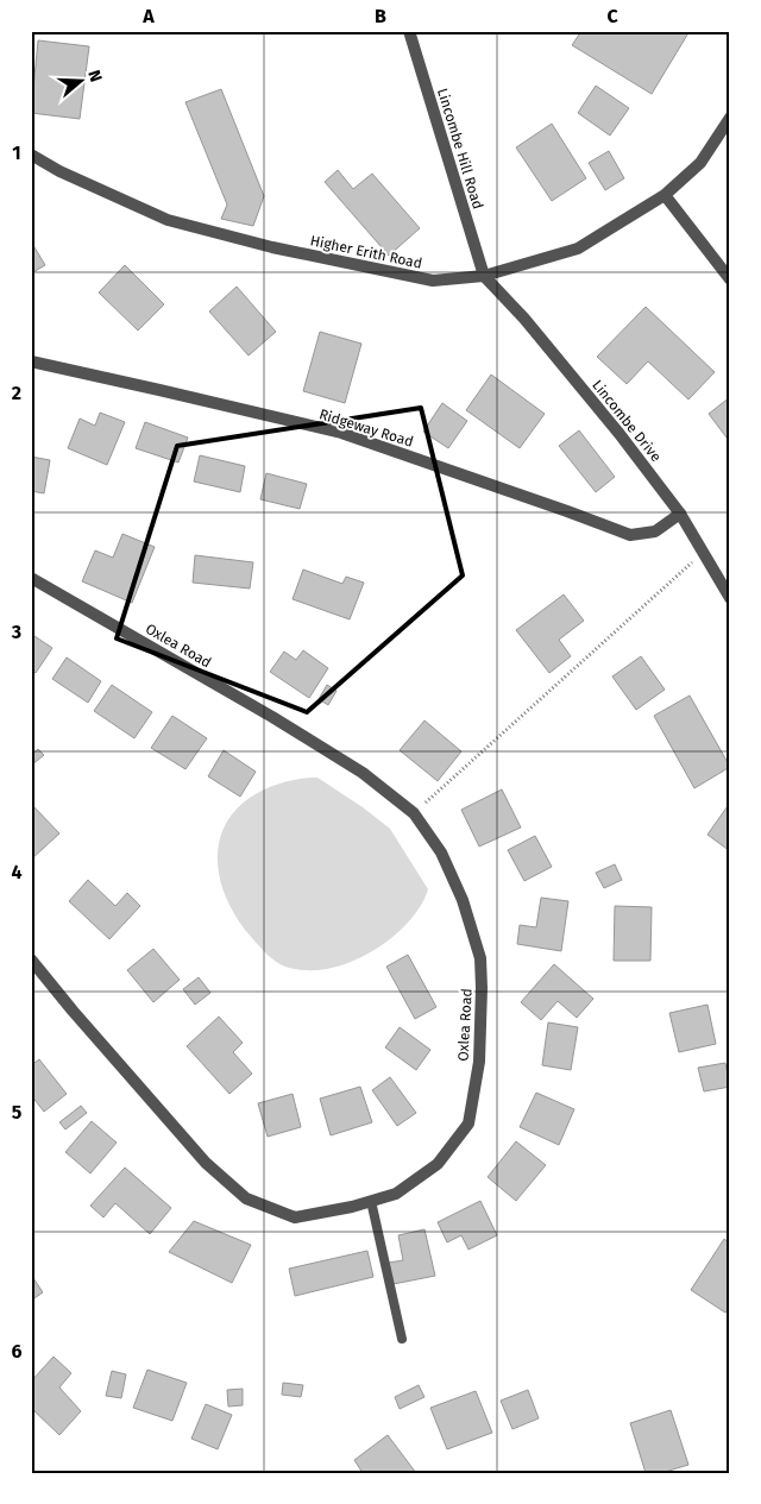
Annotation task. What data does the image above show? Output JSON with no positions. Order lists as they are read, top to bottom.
{
  "streets": {
    "street": [
      "Lincombe Hill Road",
      "Higher Erith Road",
      "Lincombe Drive",
      "Ridgeway Road",
      "Oxlea Road"
    ]
  },
  "crossings": [
    ["Lincombe Hill Road", "Higher Erith Road"],
    ["Lincombe Hill Road", "Lincombe Drive"],
    ["Higher Erith Road", "Lincombe Drive"],
    ["Lincombe Drive", "Ridgeway Road"]
  ],
  "north": "right",
  "grid": {
    "columns": ["A", "B", "C"],
    "rows": [
      "1",
      "2",
      "3",
      "4",
      "5",
      "6"
    ]
  }
}
